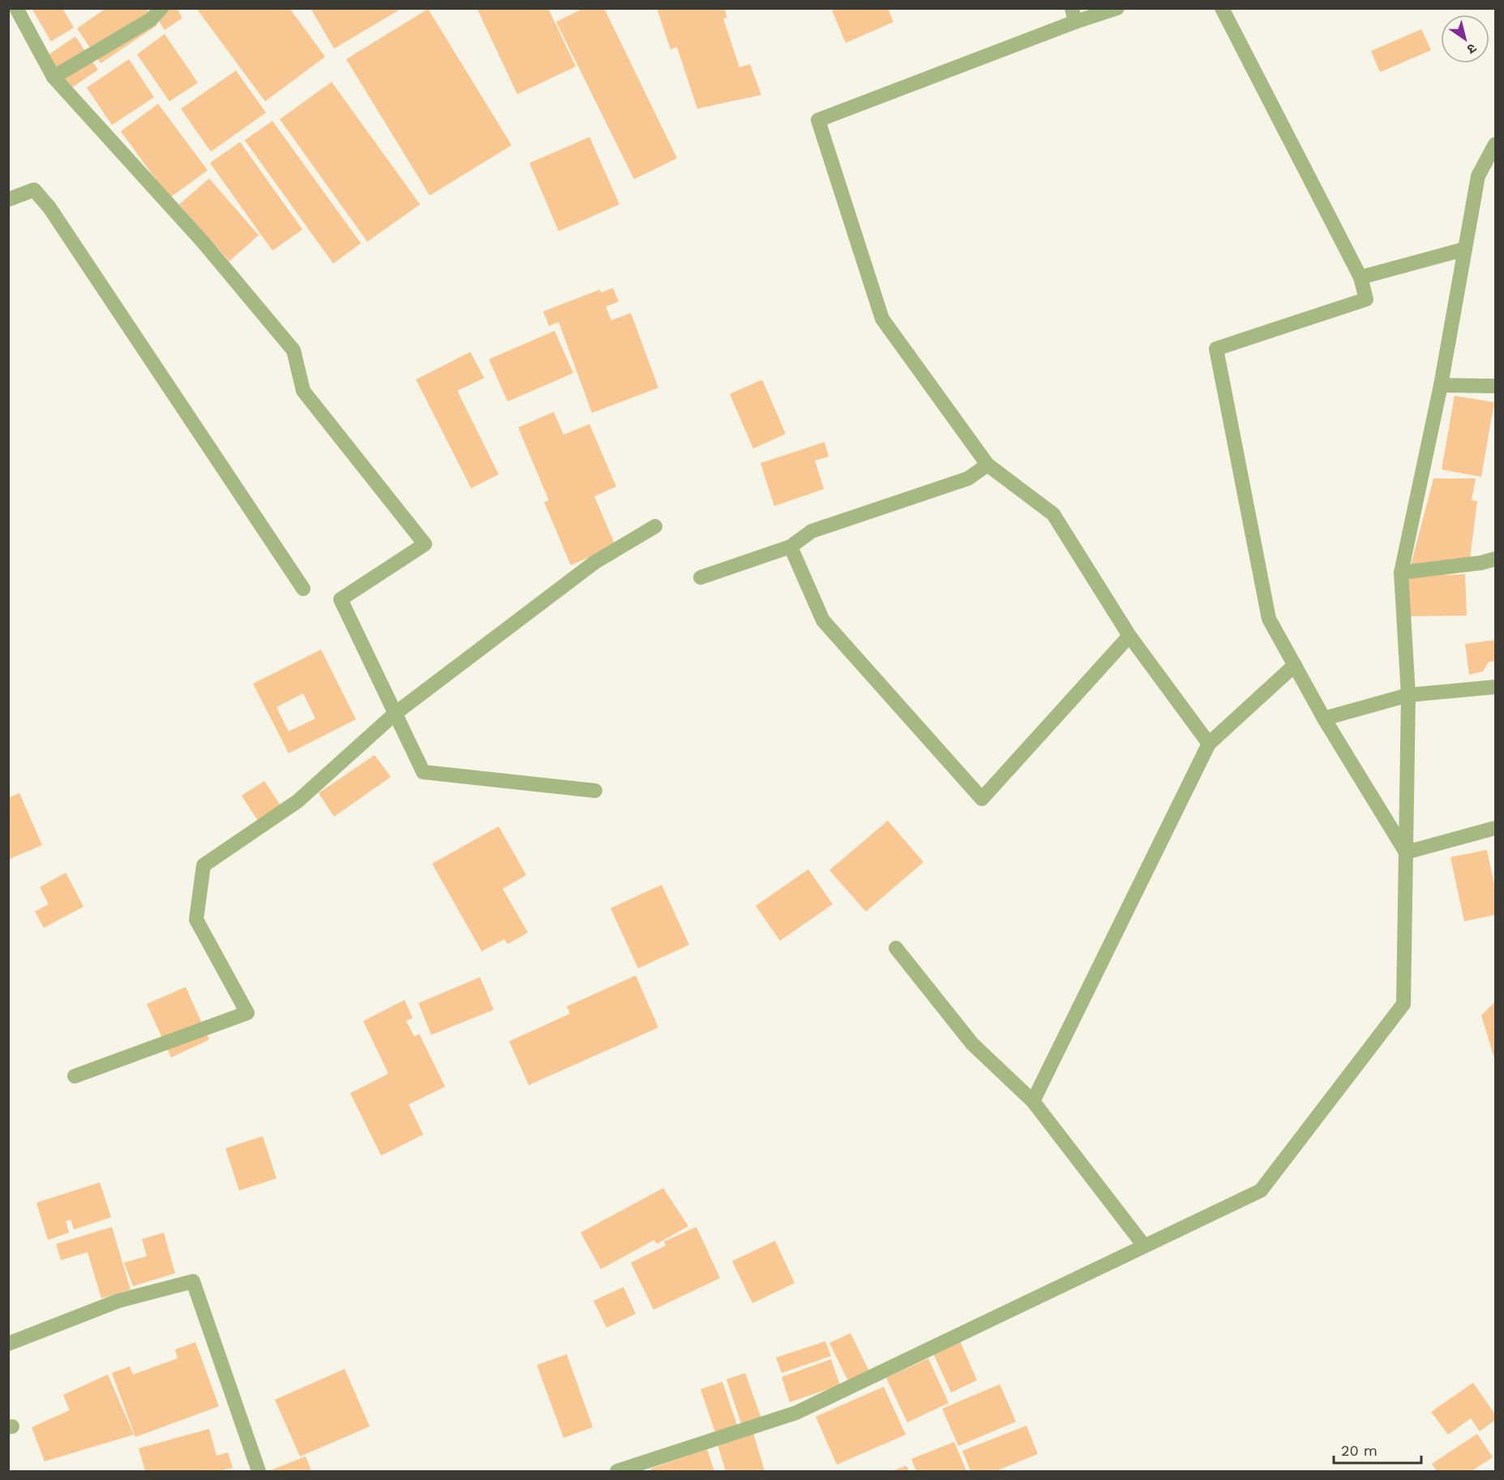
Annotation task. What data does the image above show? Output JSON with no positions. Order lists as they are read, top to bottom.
{
  "scale_bar": "20 m",
  "north": "bottom right"
}
